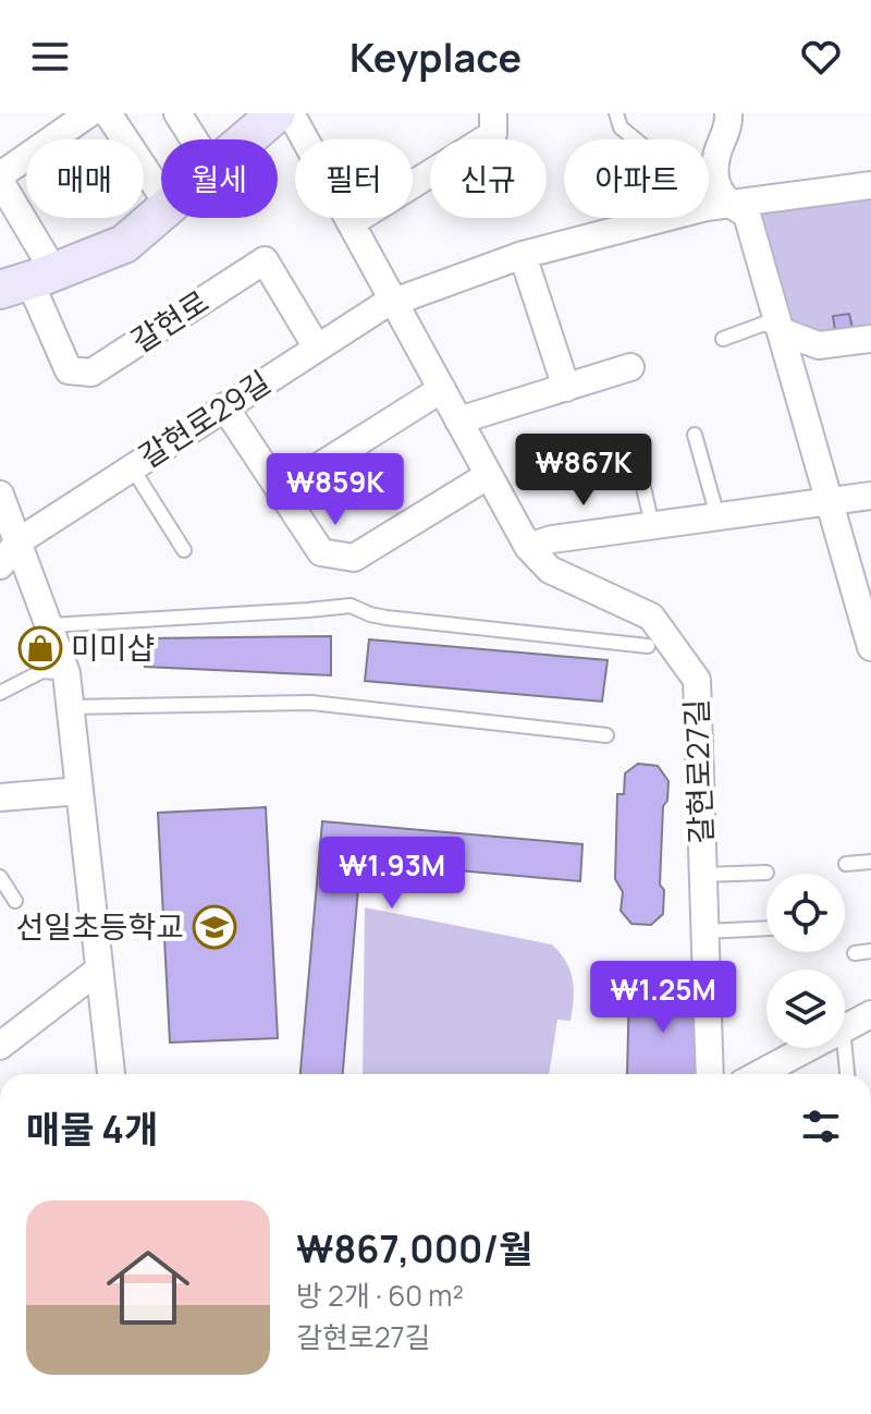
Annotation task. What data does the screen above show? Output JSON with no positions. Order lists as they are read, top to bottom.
{
  "streets": {
    "street": ["갈현로", "갈현로29길", "갈현로27길"]
  },
  "crossings": [
    ["갈현로", "갈현로29길"],
    ["갈현로29길", "갈현로27길"]
  ],
  "places": {
    "shop": ["미미샵"],
    "school or university": ["선일초등학교"]
  },
  "page": {
    "header": "Keyplace",
    "chip": [
      "매매",
      "월세",
      "필터",
      "신규",
      "아파트"
    ],
    "price": [
      "₩867K",
      "₩859K",
      "₩1.93M",
      "₩1.25M"
    ],
    "heading": "매물 4개",
    "list": [
      {
        "name": "₩867,000/월",
        "note": "방 2개 · 60 m² · 갈현로27길"
      }
    ]
  }
}
